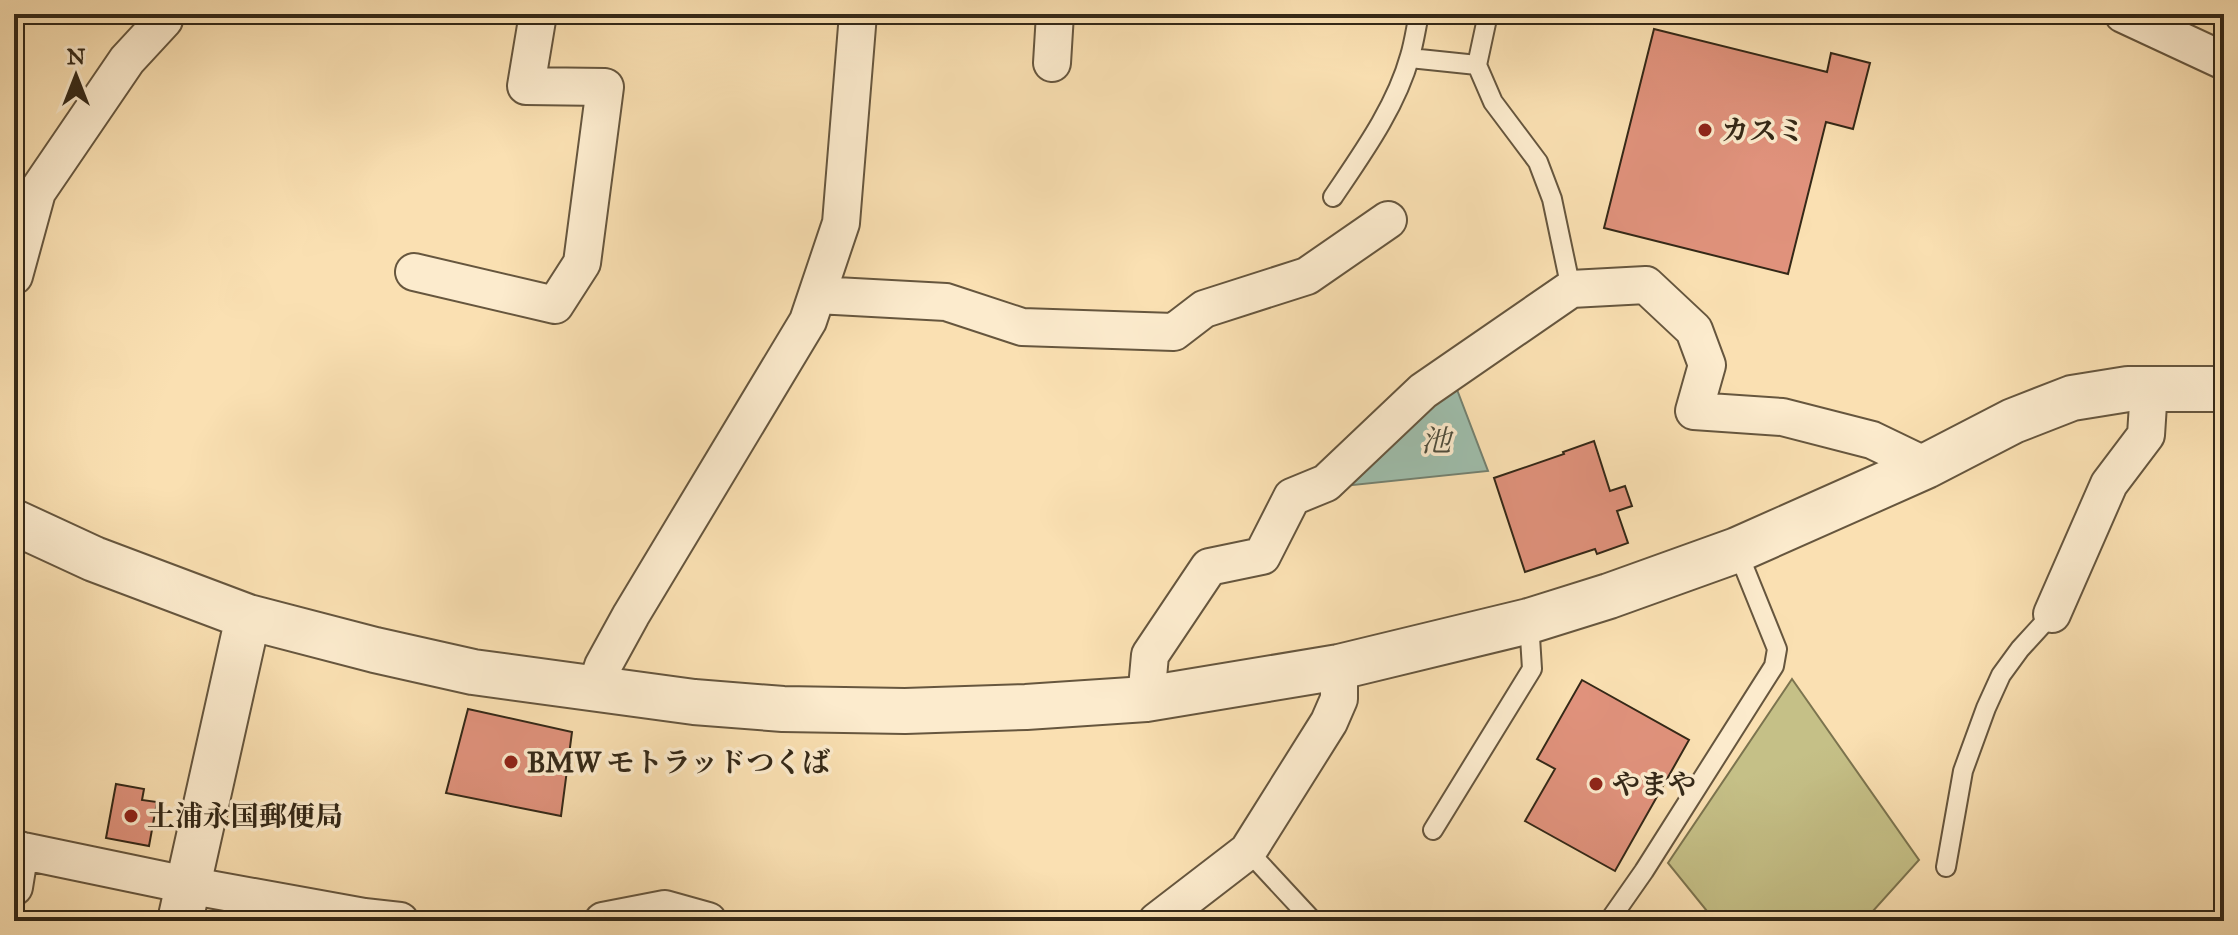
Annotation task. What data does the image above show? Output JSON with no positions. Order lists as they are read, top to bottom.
{
  "water": ["池"],
  "places": [
    "カスミ",
    "BMW モトラッドつくば",
    "やまや",
    "土浦永国郵便局"
  ],
  "north": "top"
}
